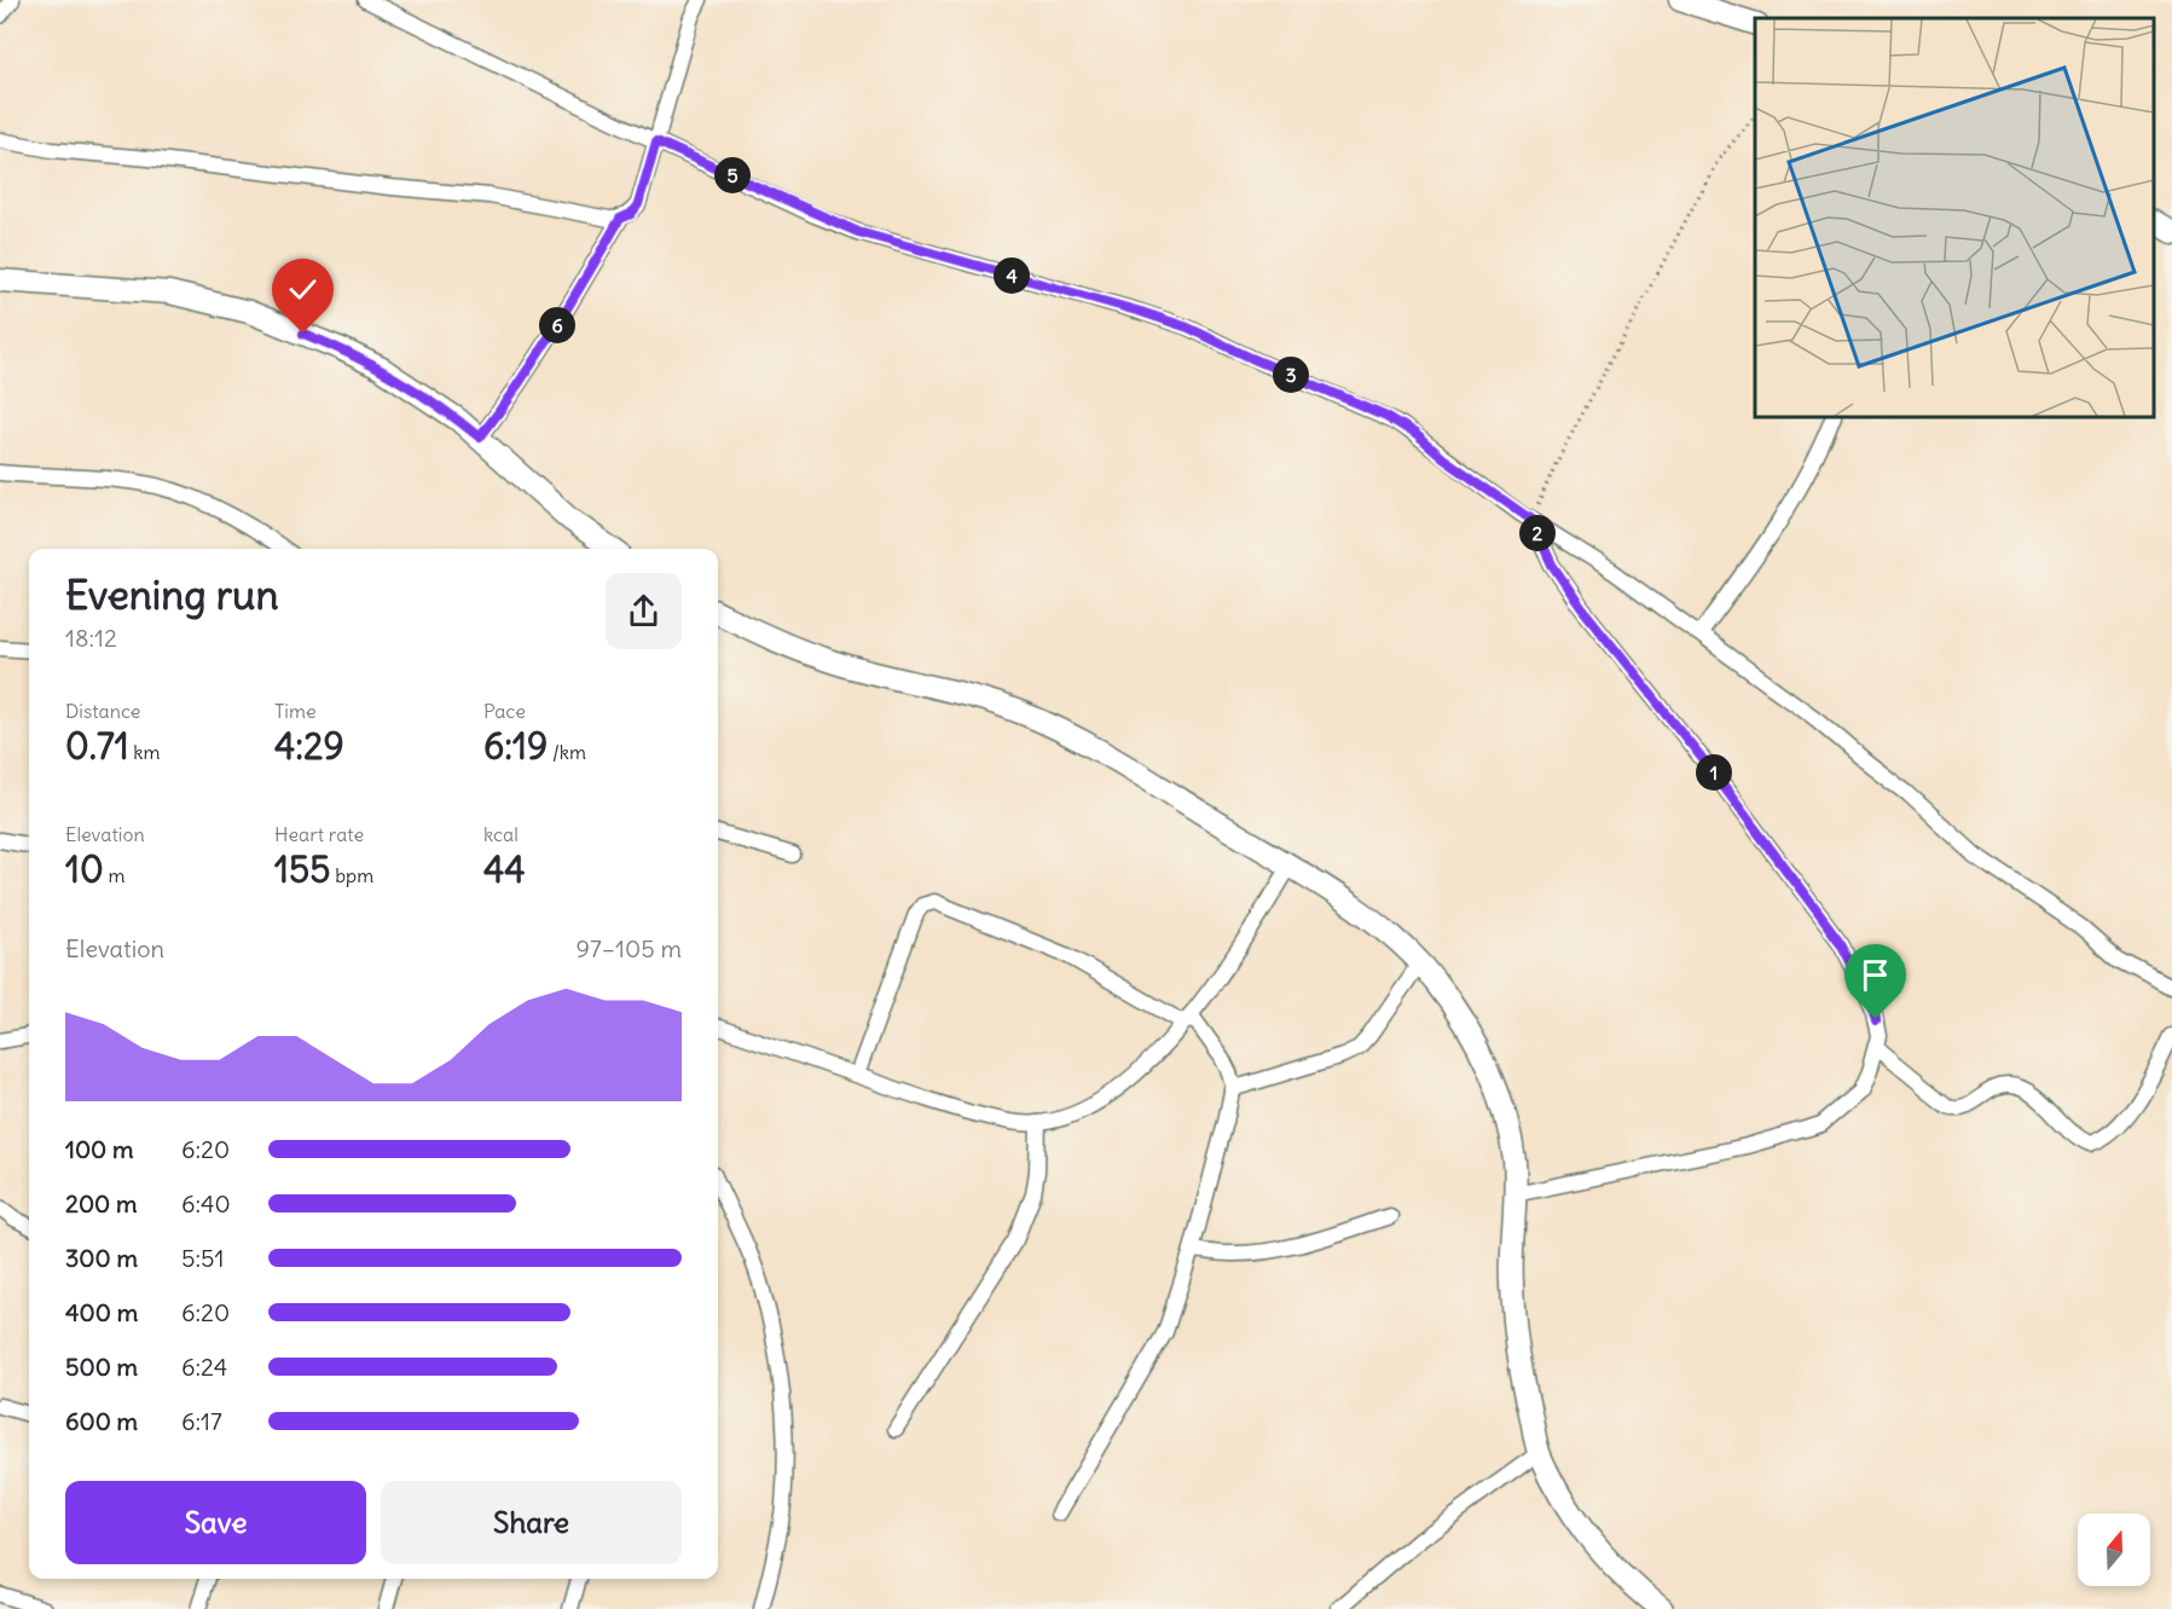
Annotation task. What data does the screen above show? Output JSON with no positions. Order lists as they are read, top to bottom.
{
  "north": "top",
  "page": {
    "pins": [
      "5",
      "4",
      "6",
      "3",
      "2",
      "1"
    ],
    "heading": ["Evening run", "18:12"],
    "stats": [
      ["Distance", "0.71 km"],
      ["Time", "4:29"],
      ["Pace", "6:19 /km"],
      ["Elevation", "10 m"],
      ["Heart rate", "155 bpm"],
      ["kcal", "44"]
    ],
    "chart": ["Elevation", "97–105 m"],
    "list": [
      {
        "name": "100 m",
        "note": "6:20"
      },
      {
        "name": "200 m",
        "note": "6:40"
      },
      {
        "name": "300 m",
        "note": "5:51"
      },
      {
        "name": "400 m",
        "note": "6:20"
      },
      {
        "name": "500 m",
        "note": "6:24"
      },
      {
        "name": "600 m",
        "note": "6:17"
      }
    ],
    "buttons": ["Save", "Share"]
  }
}
